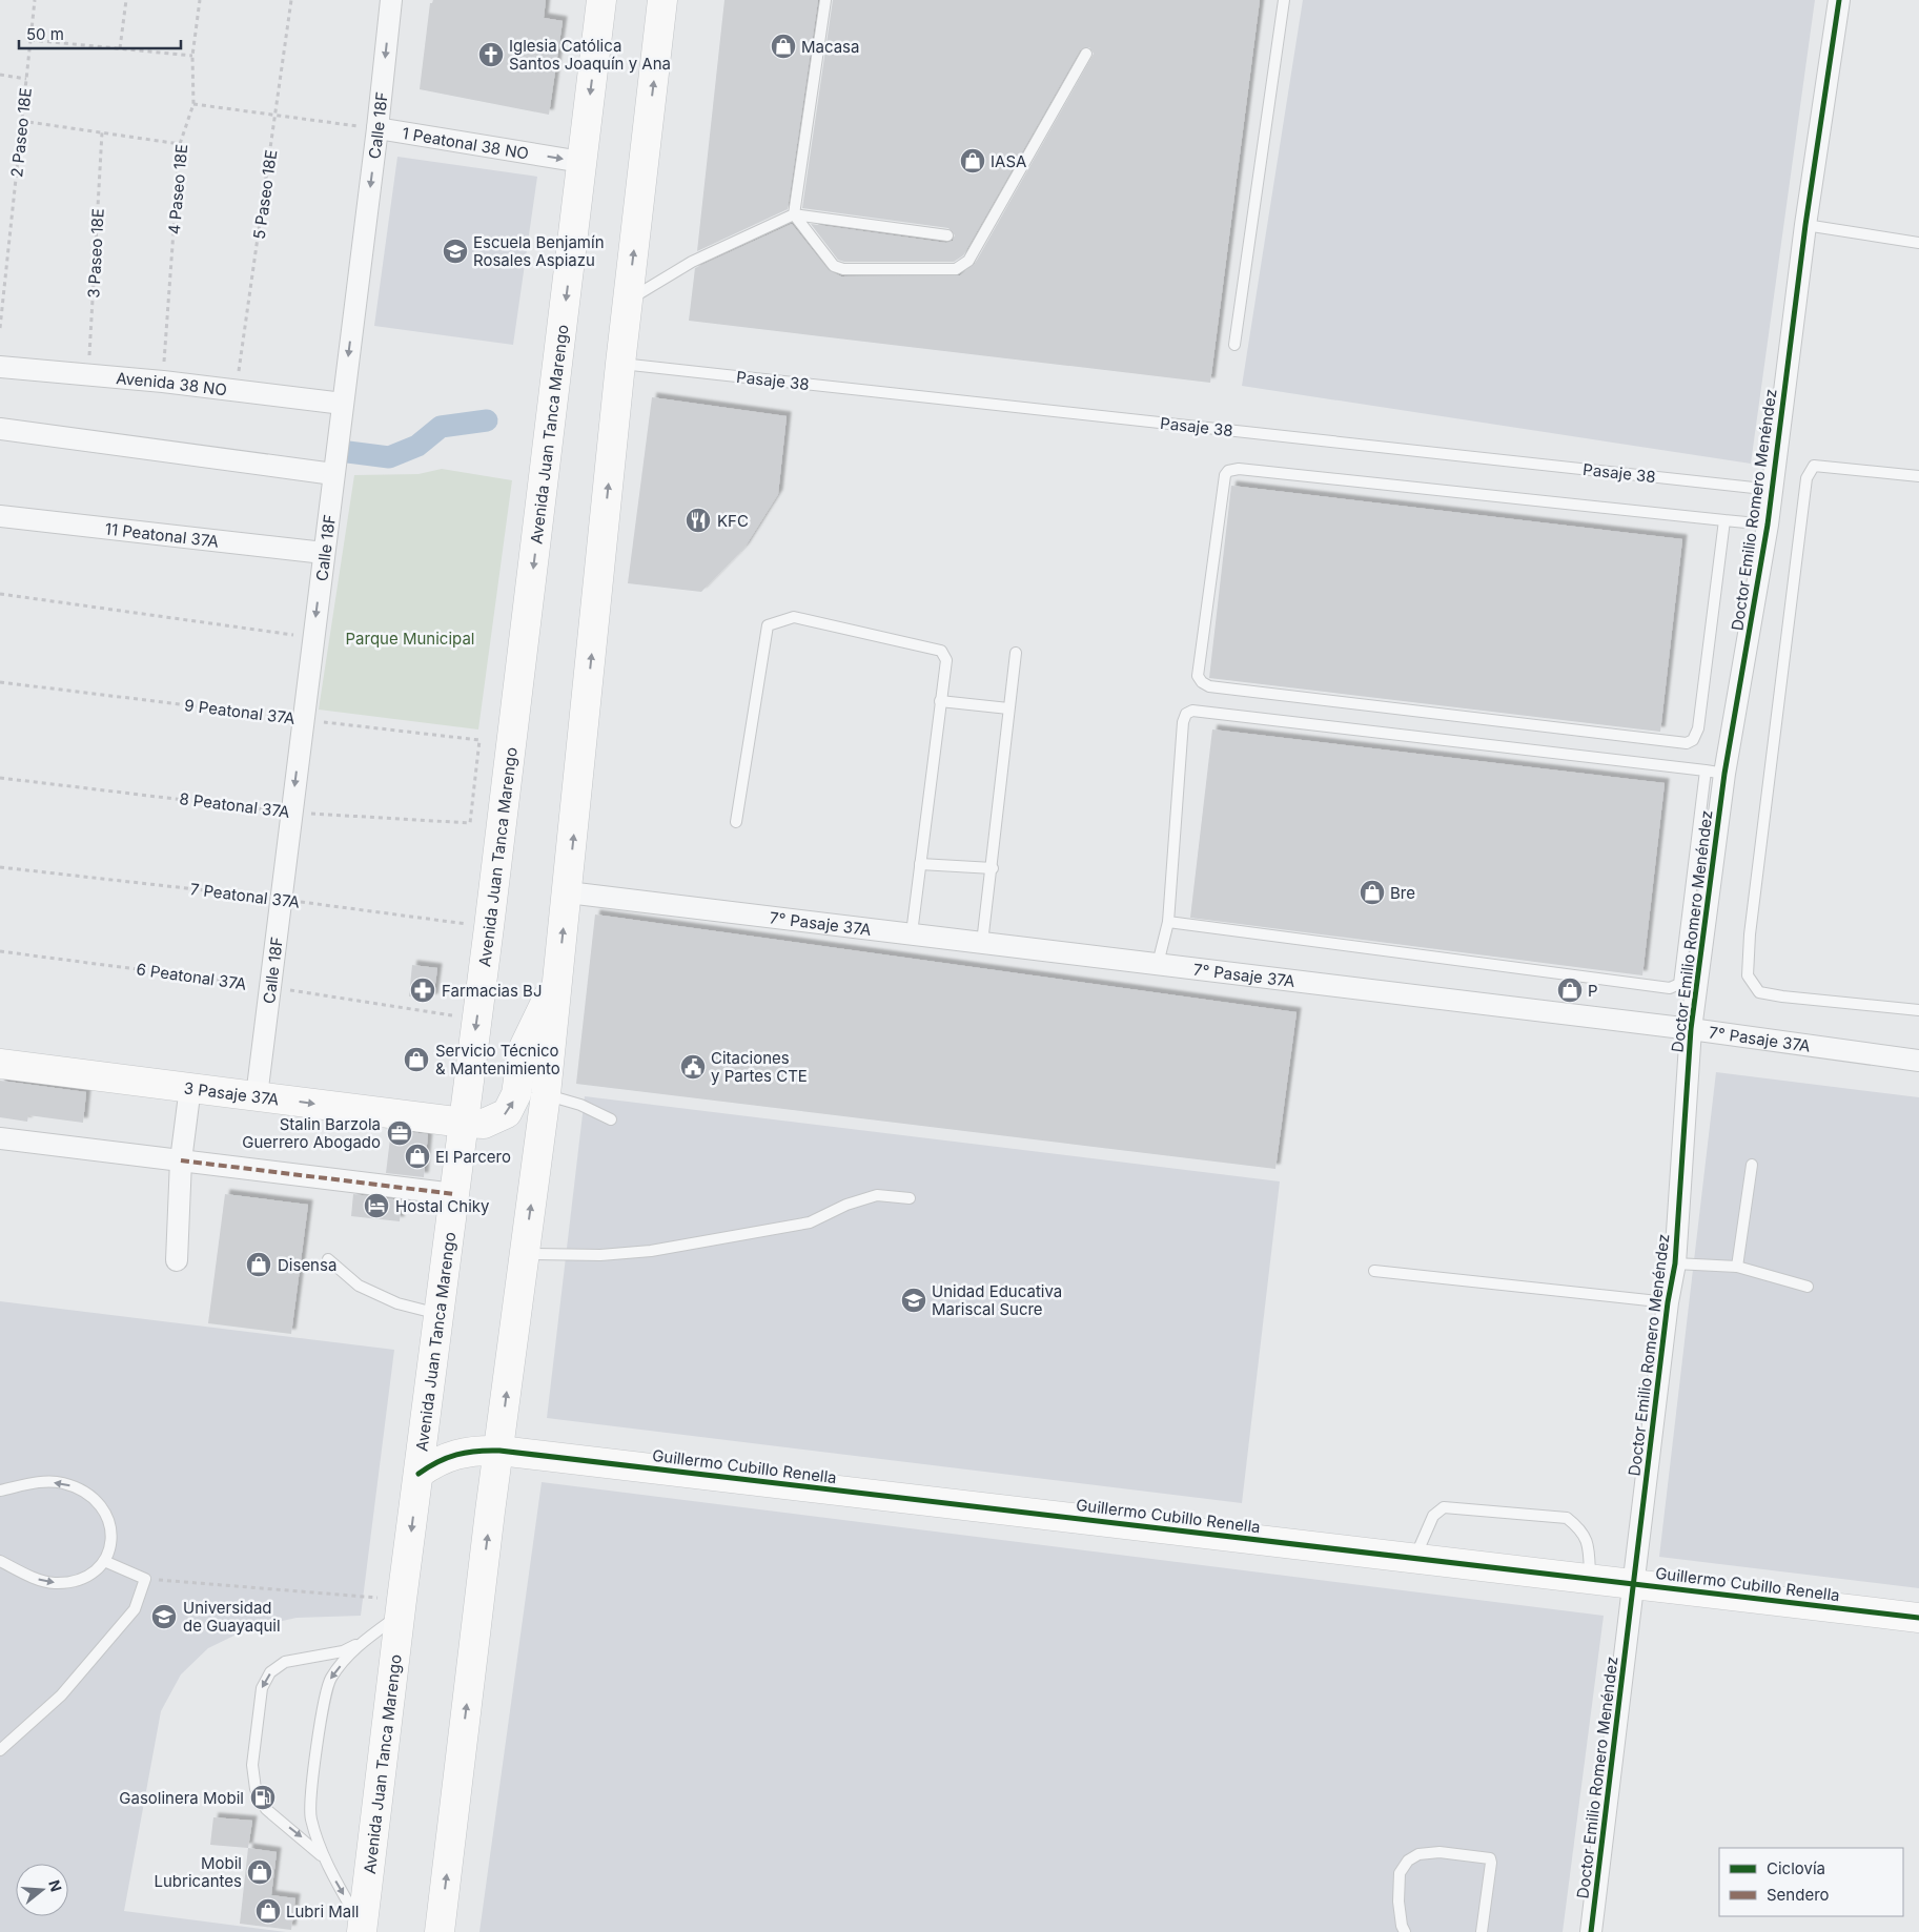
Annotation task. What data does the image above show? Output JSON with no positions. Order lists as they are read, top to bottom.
{
  "streets": {
    "main road": ["Avenida Juan Tanca Marengo", "3 Pasaje 37A", "Guillermo Cubillo Renella"],
    "street": [
      "Calle 18F",
      "1 Peatonal 38 NO",
      "Avenida 38 NO",
      "Doctor Emilio Romero Menéndez",
      "11 Peatonal 37A",
      "7° Pasaje 37A"
    ],
    "lane": ["Pasaje 38"],
    "path": [
      "2 Paseo 18E",
      "4 Paseo 18E",
      "5 Paseo 18E",
      "3 Paseo 18E",
      "9 Peatonal 37A",
      "8 Peatonal 37A",
      "7 Peatonal 37A",
      "6 Peatonal 37A"
    ]
  },
  "crossings": [
    ["Calle 18F", "1 Peatonal 38 NO"],
    ["Calle 18F", "Avenida 38 NO"],
    ["Calle 18F", "11 Peatonal 37A"],
    ["Calle 18F", "9 Peatonal 37A"],
    ["Calle 18F", "8 Peatonal 37A"],
    ["Calle 18F", "7 Peatonal 37A"],
    ["Calle 18F", "6 Peatonal 37A"],
    ["Calle 18F", "3 Pasaje 37A"],
    ["1 Peatonal 38 NO", "Avenida Juan Tanca Marengo"],
    ["4 Paseo 18E", "Avenida 38 NO"],
    ["5 Paseo 18E", "Avenida 38 NO"],
    ["3 Paseo 18E", "Avenida 38 NO"],
    ["Pasaje 38", "Doctor Emilio Romero Menéndez"],
    ["Avenida Juan Tanca Marengo", "7 Peatonal 37A"],
    ["Avenida Juan Tanca Marengo", "6 Peatonal 37A"],
    ["Avenida Juan Tanca Marengo", "3 Pasaje 37A"],
    ["Avenida Juan Tanca Marengo", "Guillermo Cubillo Renella"],
    ["Doctor Emilio Romero Menéndez", "7° Pasaje 37A"],
    ["Doctor Emilio Romero Menéndez", "Guillermo Cubillo Renella"],
    ["9 Peatonal 37A", "8 Peatonal 37A"]
  ],
  "one_way": ["Calle 18F", "1 Peatonal 38 NO", "3 Pasaje 37A"],
  "parks": ["Parque Municipal"],
  "places": {
    "shop": [
      "Macasa",
      "IASA",
      "Bre",
      "P",
      "Servicio Técnico & Mantenimiento",
      "El Parcero",
      "Disensa",
      "Mobil Lubricantes",
      "Lubri Mall"
    ],
    "church": ["Iglesia Católica Santos Joaquín y Ana"],
    "school or university": ["Escuela Benjamín Rosales Aspiazu", "Unidad Educativa Mariscal Sucre", "Universidad de Guayaquil"],
    "restaurant": ["KFC"],
    "pharmacy": ["Farmacias BJ"],
    "public building": ["Citaciones y Partes CTE"],
    "office": ["Stalin Barzola Guerrero Abogado"],
    "hotel": ["Hostal Chiky"],
    "fuel station": ["Gasolinera Mobil"]
  },
  "legend": ["Ciclovía", "Sendero"],
  "scale_bar": "50 m",
  "north": "right"
}
